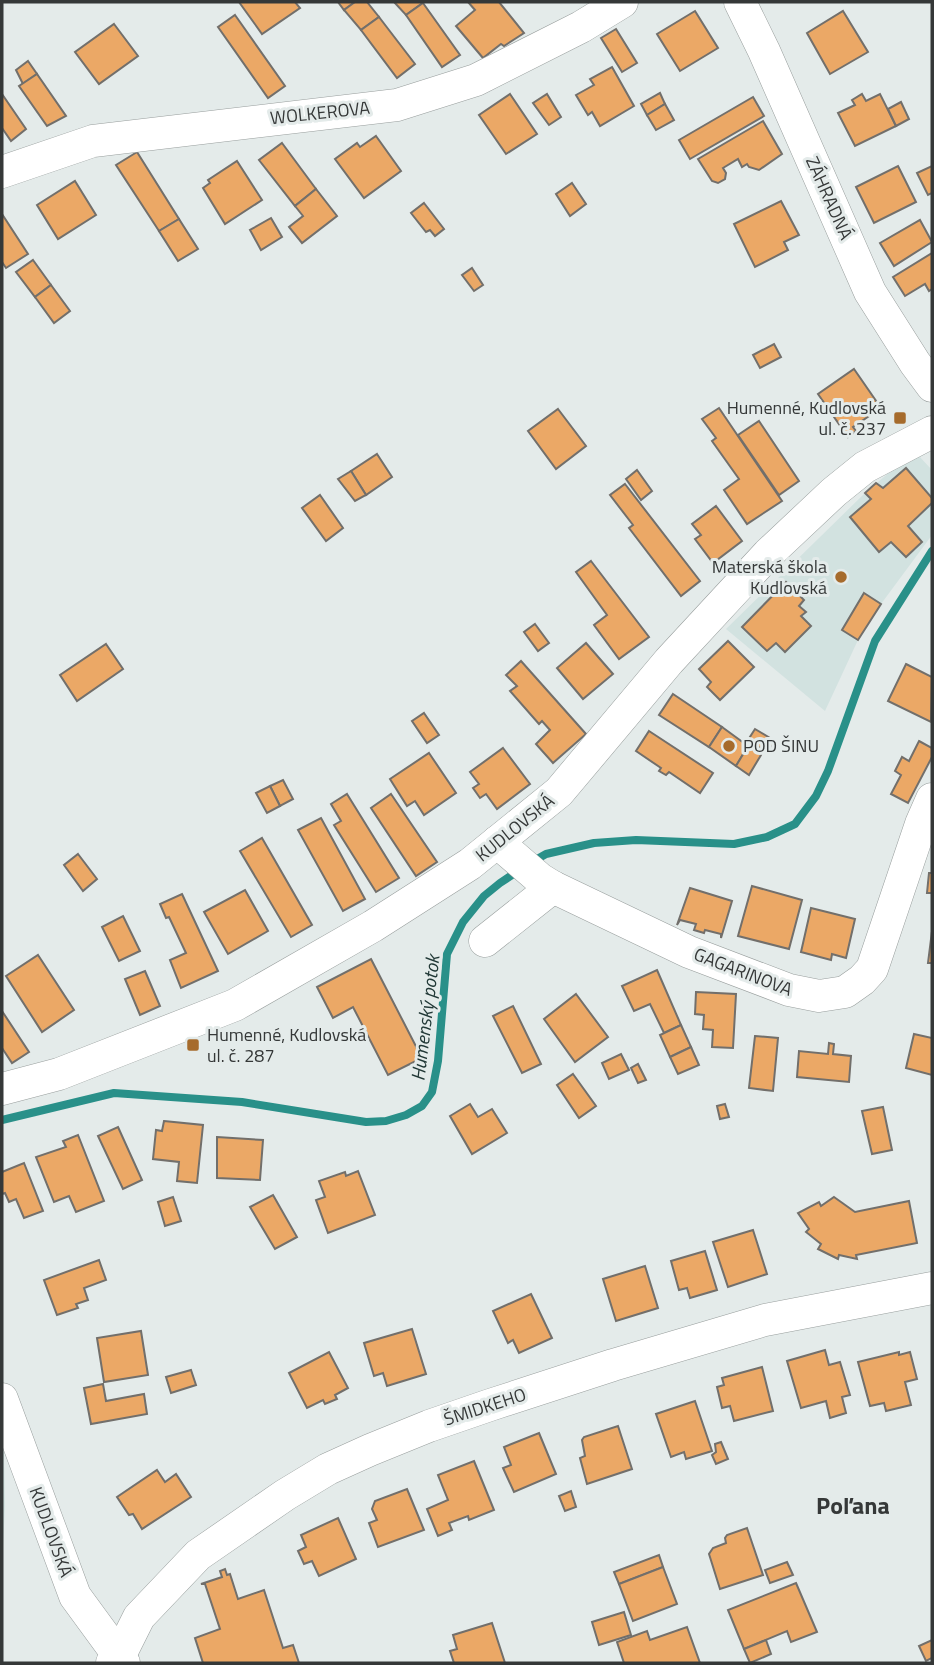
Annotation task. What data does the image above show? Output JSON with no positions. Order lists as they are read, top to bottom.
{
  "streets": {
    "street": [
      "WOLKEROVA",
      "ZÁHRADNÁ",
      "KUDLOVSKÁ",
      "GAGARINOVA",
      "ŠMIDKEHO"
    ]
  },
  "crossings": [
    ["KUDLOVSKÁ", "GAGARINOVA"],
    ["KUDLOVSKÁ", "ŠMIDKEHO"]
  ],
  "districts": ["Poľana"],
  "water": ["Humenský potok"],
  "places": {
    "transit": ["Humenné, Kudlovská ul. č. 237", "Humenné, Kudlovská ul. č. 287"],
    "other": ["Materská škola Kudlovská", "POD ŠINU"]
  }
}
